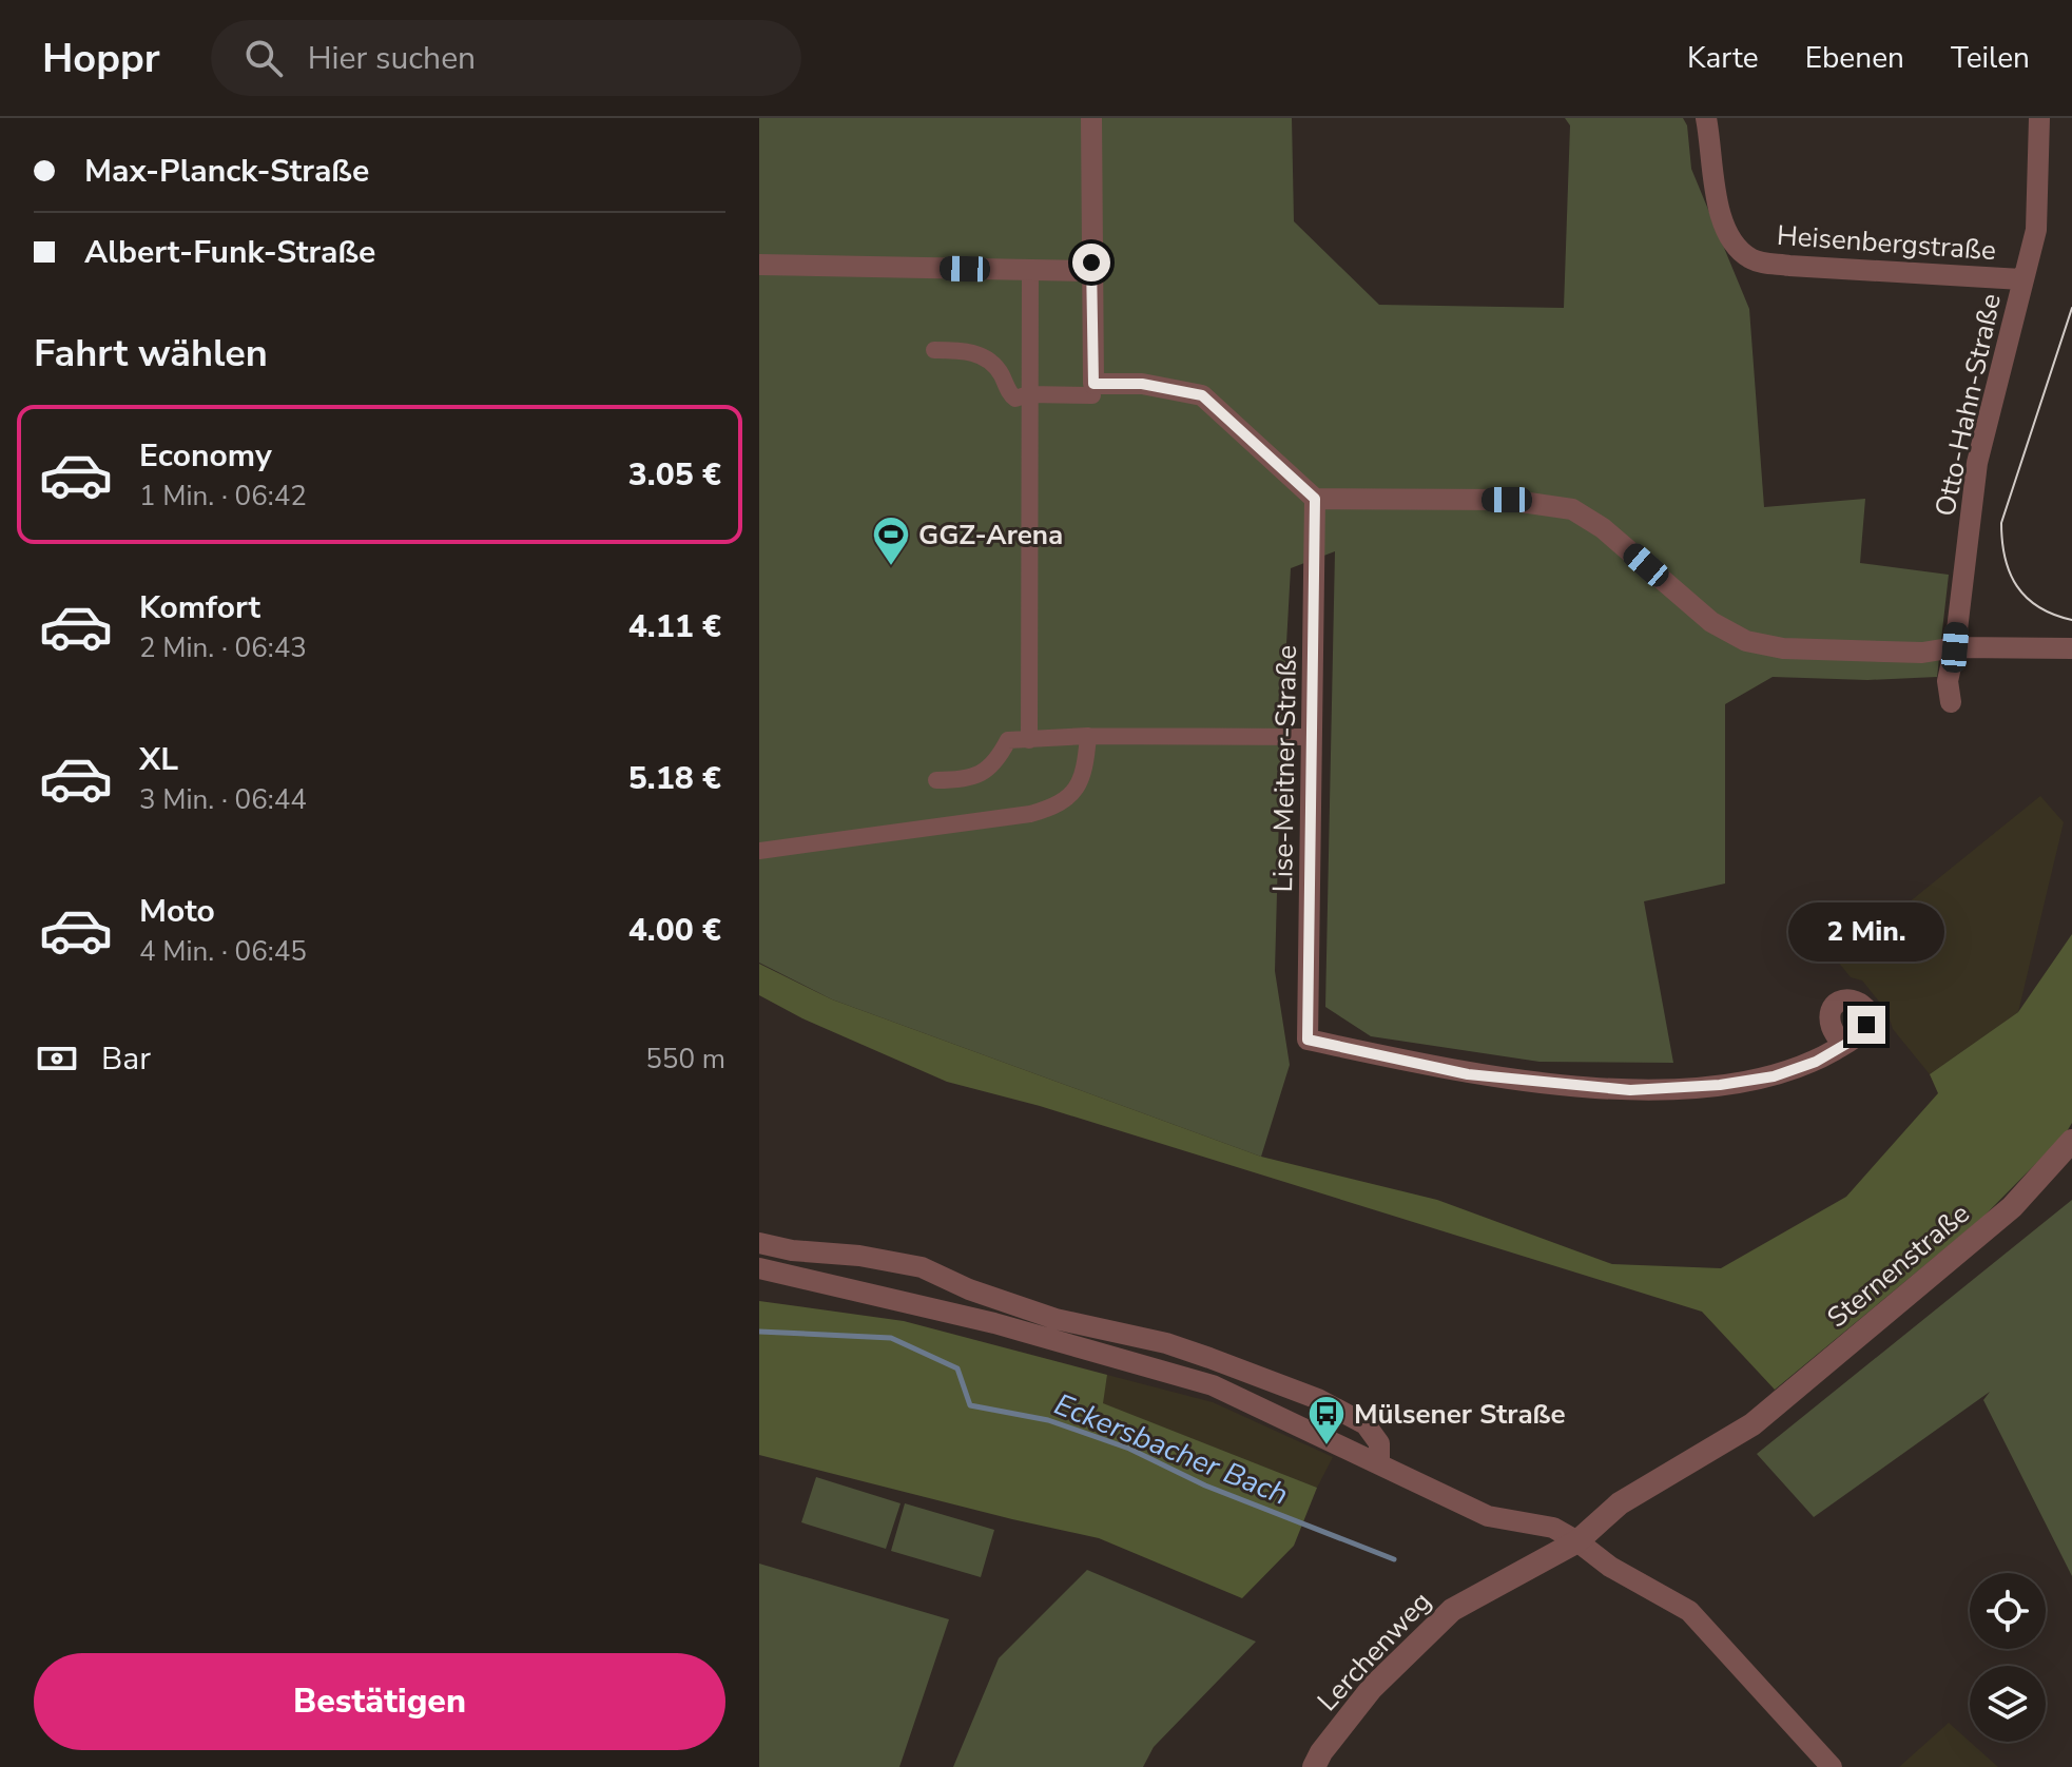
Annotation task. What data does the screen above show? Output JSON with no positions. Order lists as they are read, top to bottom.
{
  "streets": {
    "street": [
      "Heisenbergstraße",
      "Otto-Hahn-Straße",
      "Lise-Meitner-Straße",
      "Sternenstraße",
      "Lerchenweg"
    ]
  },
  "crossings": [
    ["Heisenbergstraße", "Otto-Hahn-Straße"],
    ["Sternenstraße", "Lerchenweg"]
  ],
  "water": ["Eckersbacher Bach"],
  "places": {
    "sports": ["GGZ-Arena"],
    "bus stop": ["Mülsener Straße"]
  },
  "page": {
    "header": "Hoppr",
    "search": "Hier suchen",
    "nav": ["Karte", "Ebenen", "Teilen"],
    "banner": ["Max-Planck-Straße", "Albert-Funk-Straße"],
    "heading": "Fahrt wählen",
    "list": [
      {
        "name": "Economy",
        "note": "1 Min. · 06:42",
        "value": "3.05 €"
      },
      {
        "name": "Komfort",
        "note": "2 Min. · 06:43",
        "value": "4.11 €"
      },
      {
        "name": "XL",
        "note": "3 Min. · 06:44",
        "value": "5.18 €"
      },
      {
        "name": "Moto",
        "note": "4 Min. · 06:45",
        "value": "4.00 €"
      }
    ],
    "bubble": "2 Min.",
    "pay": ["Bar", "550 m"],
    "buttons": "Bestätigen"
  }
}
